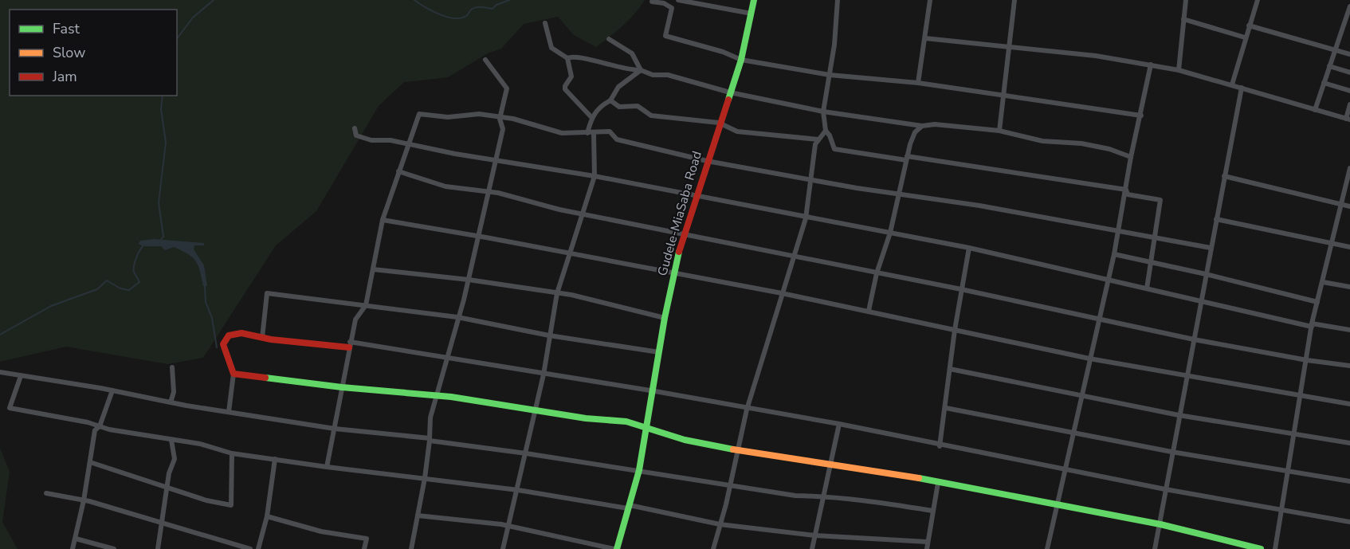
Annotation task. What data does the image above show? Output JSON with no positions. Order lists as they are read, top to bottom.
{
  "streets": {
    "street": ["Gudele-MiaSaba Road"]
  },
  "legend": ["Fast", "Slow", "Jam"]
}
